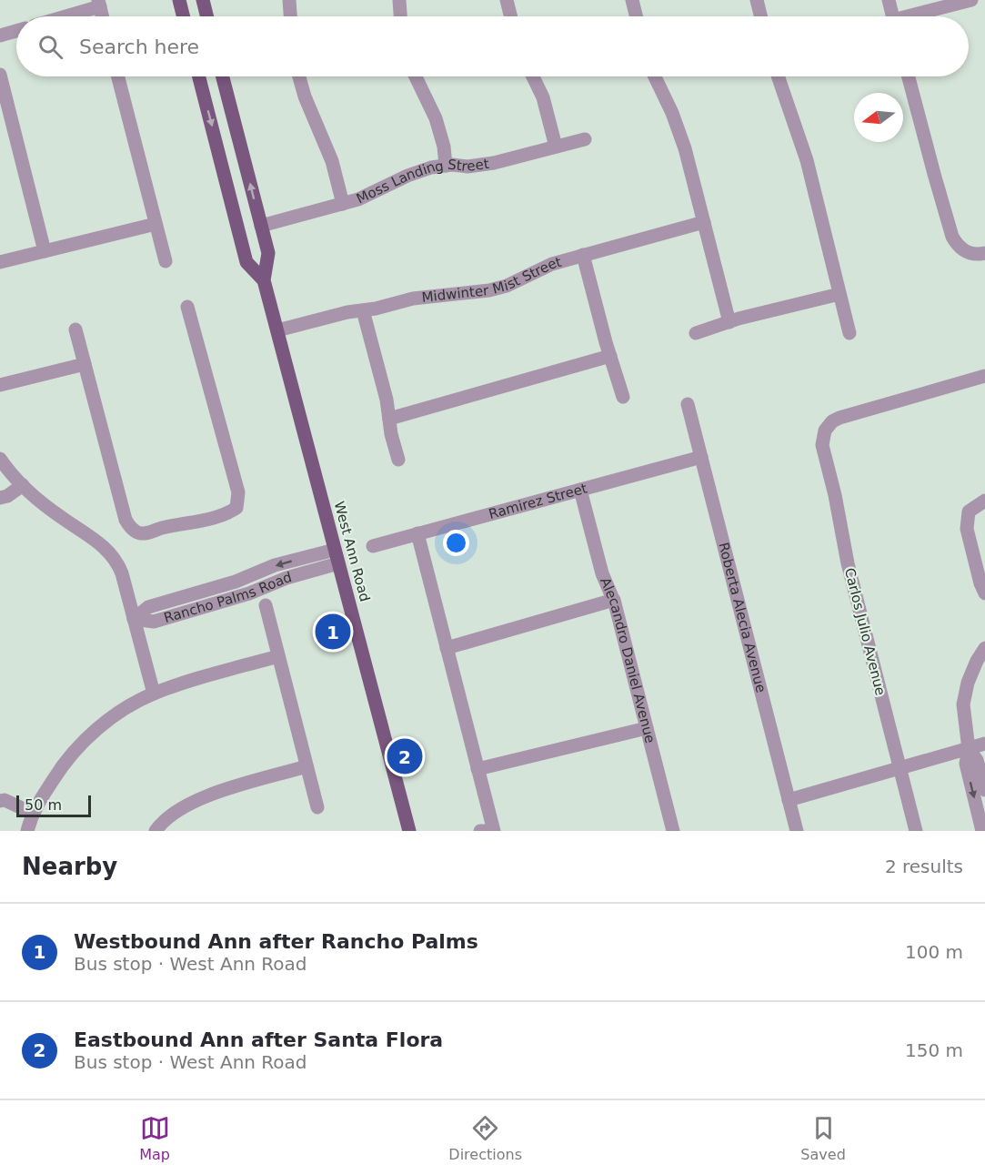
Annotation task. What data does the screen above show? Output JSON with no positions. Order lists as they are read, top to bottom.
{
  "streets": {
    "main road": ["West Ann Road"],
    "street": [
      "Moss Landing Street",
      "Midwinter Mist Street",
      "Ramirez Street",
      "Rancho Palms Road",
      "Roberta Alecia Avenue",
      "Carlos Julio Avenue",
      "Alecandro Daniel Avenue"
    ]
  },
  "crossings": [
    ["Moss Landing Street", "West Ann Road"],
    ["Midwinter Mist Street", "West Ann Road"],
    ["Ramirez Street", "Roberta Alecia Avenue"],
    ["Ramirez Street", "Alecandro Daniel Avenue"],
    ["West Ann Road", "Rancho Palms Road"]
  ],
  "scale_bar": "50 m",
  "north": "left",
  "page": {
    "search": "Search here",
    "pins": ["1", "2"],
    "scale": "50 m",
    "heading": ["Nearby", "2 results"],
    "list": [
      {
        "mark": "1",
        "name": "Westbound Ann after Rancho Palms",
        "note": "Bus stop · West Ann Road",
        "value": "100 m"
      },
      {
        "mark": "2",
        "name": "Eastbound Ann after Santa Flora",
        "note": "Bus stop · West Ann Road",
        "value": "150 m"
      }
    ],
    "nav": ["Map", "Directions", "Saved"]
  }
}
